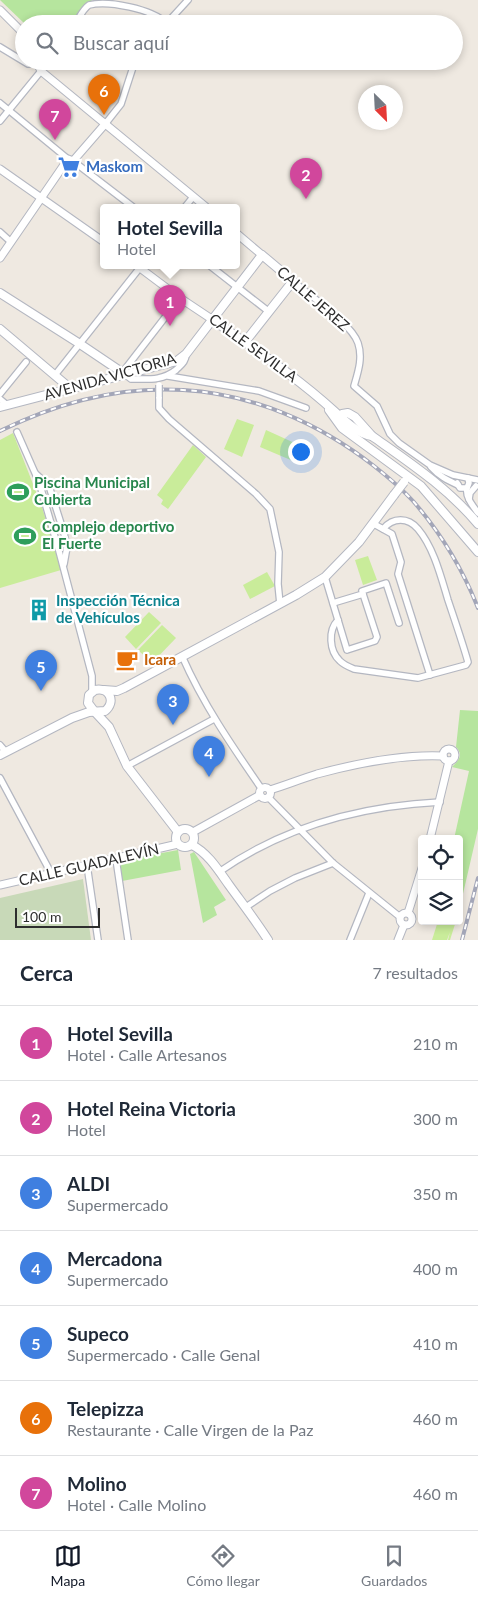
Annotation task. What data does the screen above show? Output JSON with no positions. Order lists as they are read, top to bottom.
{
  "streets": {
    "main road": ["CALLE JEREZ", "CALLE SEVILLA", "AVENIDA VICTORIA"],
    "street": ["CALLE GUADALEVÍN"]
  },
  "crossings": [
    ["CALLE JEREZ", "AVENIDA VICTORIA"],
    ["CALLE SEVILLA", "AVENIDA VICTORIA"]
  ],
  "places": {
    "supermarket": ["Maskom"],
    "sports": ["Piscina Municipal Cubierta", "Complejo deportivo El Fuerte"],
    "building": ["Inspección Técnica de Vehículos"],
    "cafe": ["Icara"]
  },
  "scale_bar": "100 m",
  "north": "bottom right",
  "page": {
    "search": "Buscar aquí",
    "pins": [
      "6",
      "7",
      "2",
      "1",
      "5",
      "3",
      "4"
    ],
    "popup": ["Hotel Sevilla", "Hotel"],
    "scale": "100 m",
    "heading": ["Cerca", "7 resultados"],
    "list": [
      {
        "mark": "1",
        "name": "Hotel Sevilla",
        "note": "Hotel · Calle Artesanos",
        "value": "210 m"
      },
      {
        "mark": "2",
        "name": "Hotel Reina Victoria",
        "note": "Hotel",
        "value": "300 m"
      },
      {
        "mark": "3",
        "name": "ALDI",
        "note": "Supermercado",
        "value": "350 m"
      },
      {
        "mark": "4",
        "name": "Mercadona",
        "note": "Supermercado",
        "value": "400 m"
      },
      {
        "mark": "5",
        "name": "Supeco",
        "note": "Supermercado · Calle Genal",
        "value": "410 m"
      },
      {
        "mark": "6",
        "name": "Telepizza",
        "note": "Restaurante · Calle Virgen de la Paz",
        "value": "460 m"
      },
      {
        "mark": "7",
        "name": "Molino",
        "note": "Hotel · Calle Molino",
        "value": "460 m"
      }
    ],
    "nav": ["Mapa", "Cómo llegar", "Guardados"]
  }
}
